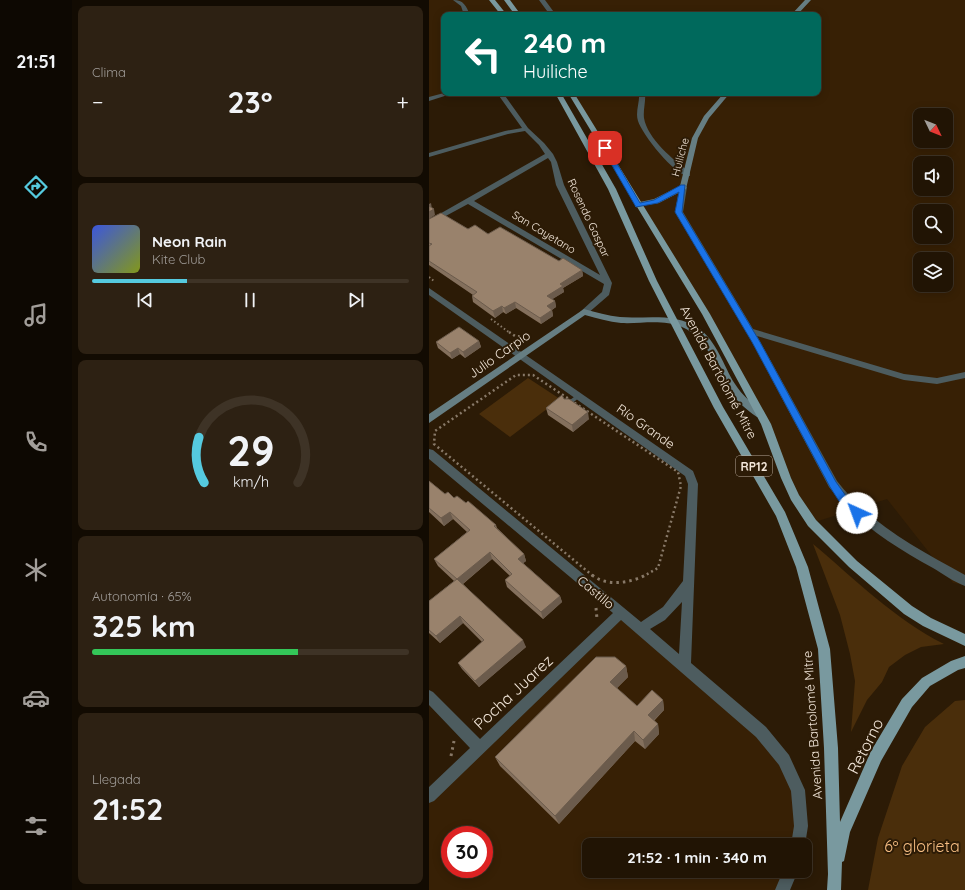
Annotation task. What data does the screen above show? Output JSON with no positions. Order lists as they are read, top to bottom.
{
  "streets": {
    "main road": ["Avenida Bartolomé Mitre", "RP12", "Retorno"],
    "street": [
      "Huiliche",
      "Rosendo Gaspar",
      "San Cayetano",
      "Julio Carpio",
      "Río Grande",
      "Castillo",
      "Pocha Juarez"
    ]
  },
  "crossings": [
    ["Huiliche", "Avenida Bartolomé Mitre"],
    ["Rosendo Gaspar", "San Cayetano"],
    ["Julio Carpio", "Río Grande"],
    ["Avenida Bartolomé Mitre", "Retorno"],
    ["Río Grande", "Castillo"],
    ["Castillo", "Pocha Juarez"]
  ],
  "parks": ["6º glorieta"],
  "north": "bottom right",
  "page": {
    "tabs": "21:51",
    "tile": [
      "Clima",
      ["Autonomía · 65%", "325 km"],
      ["Llegada", "21:52"]
    ],
    "turn": ["240 m", "Huiliche"],
    "heat": ["−", "23°", "+"],
    "song": ["Neon Rain", "Kite Club"],
    "limit": "30",
    "trip": "21:52 · 1 min · 340 m",
    "gauge": ["29", "km/h"]
  }
}
